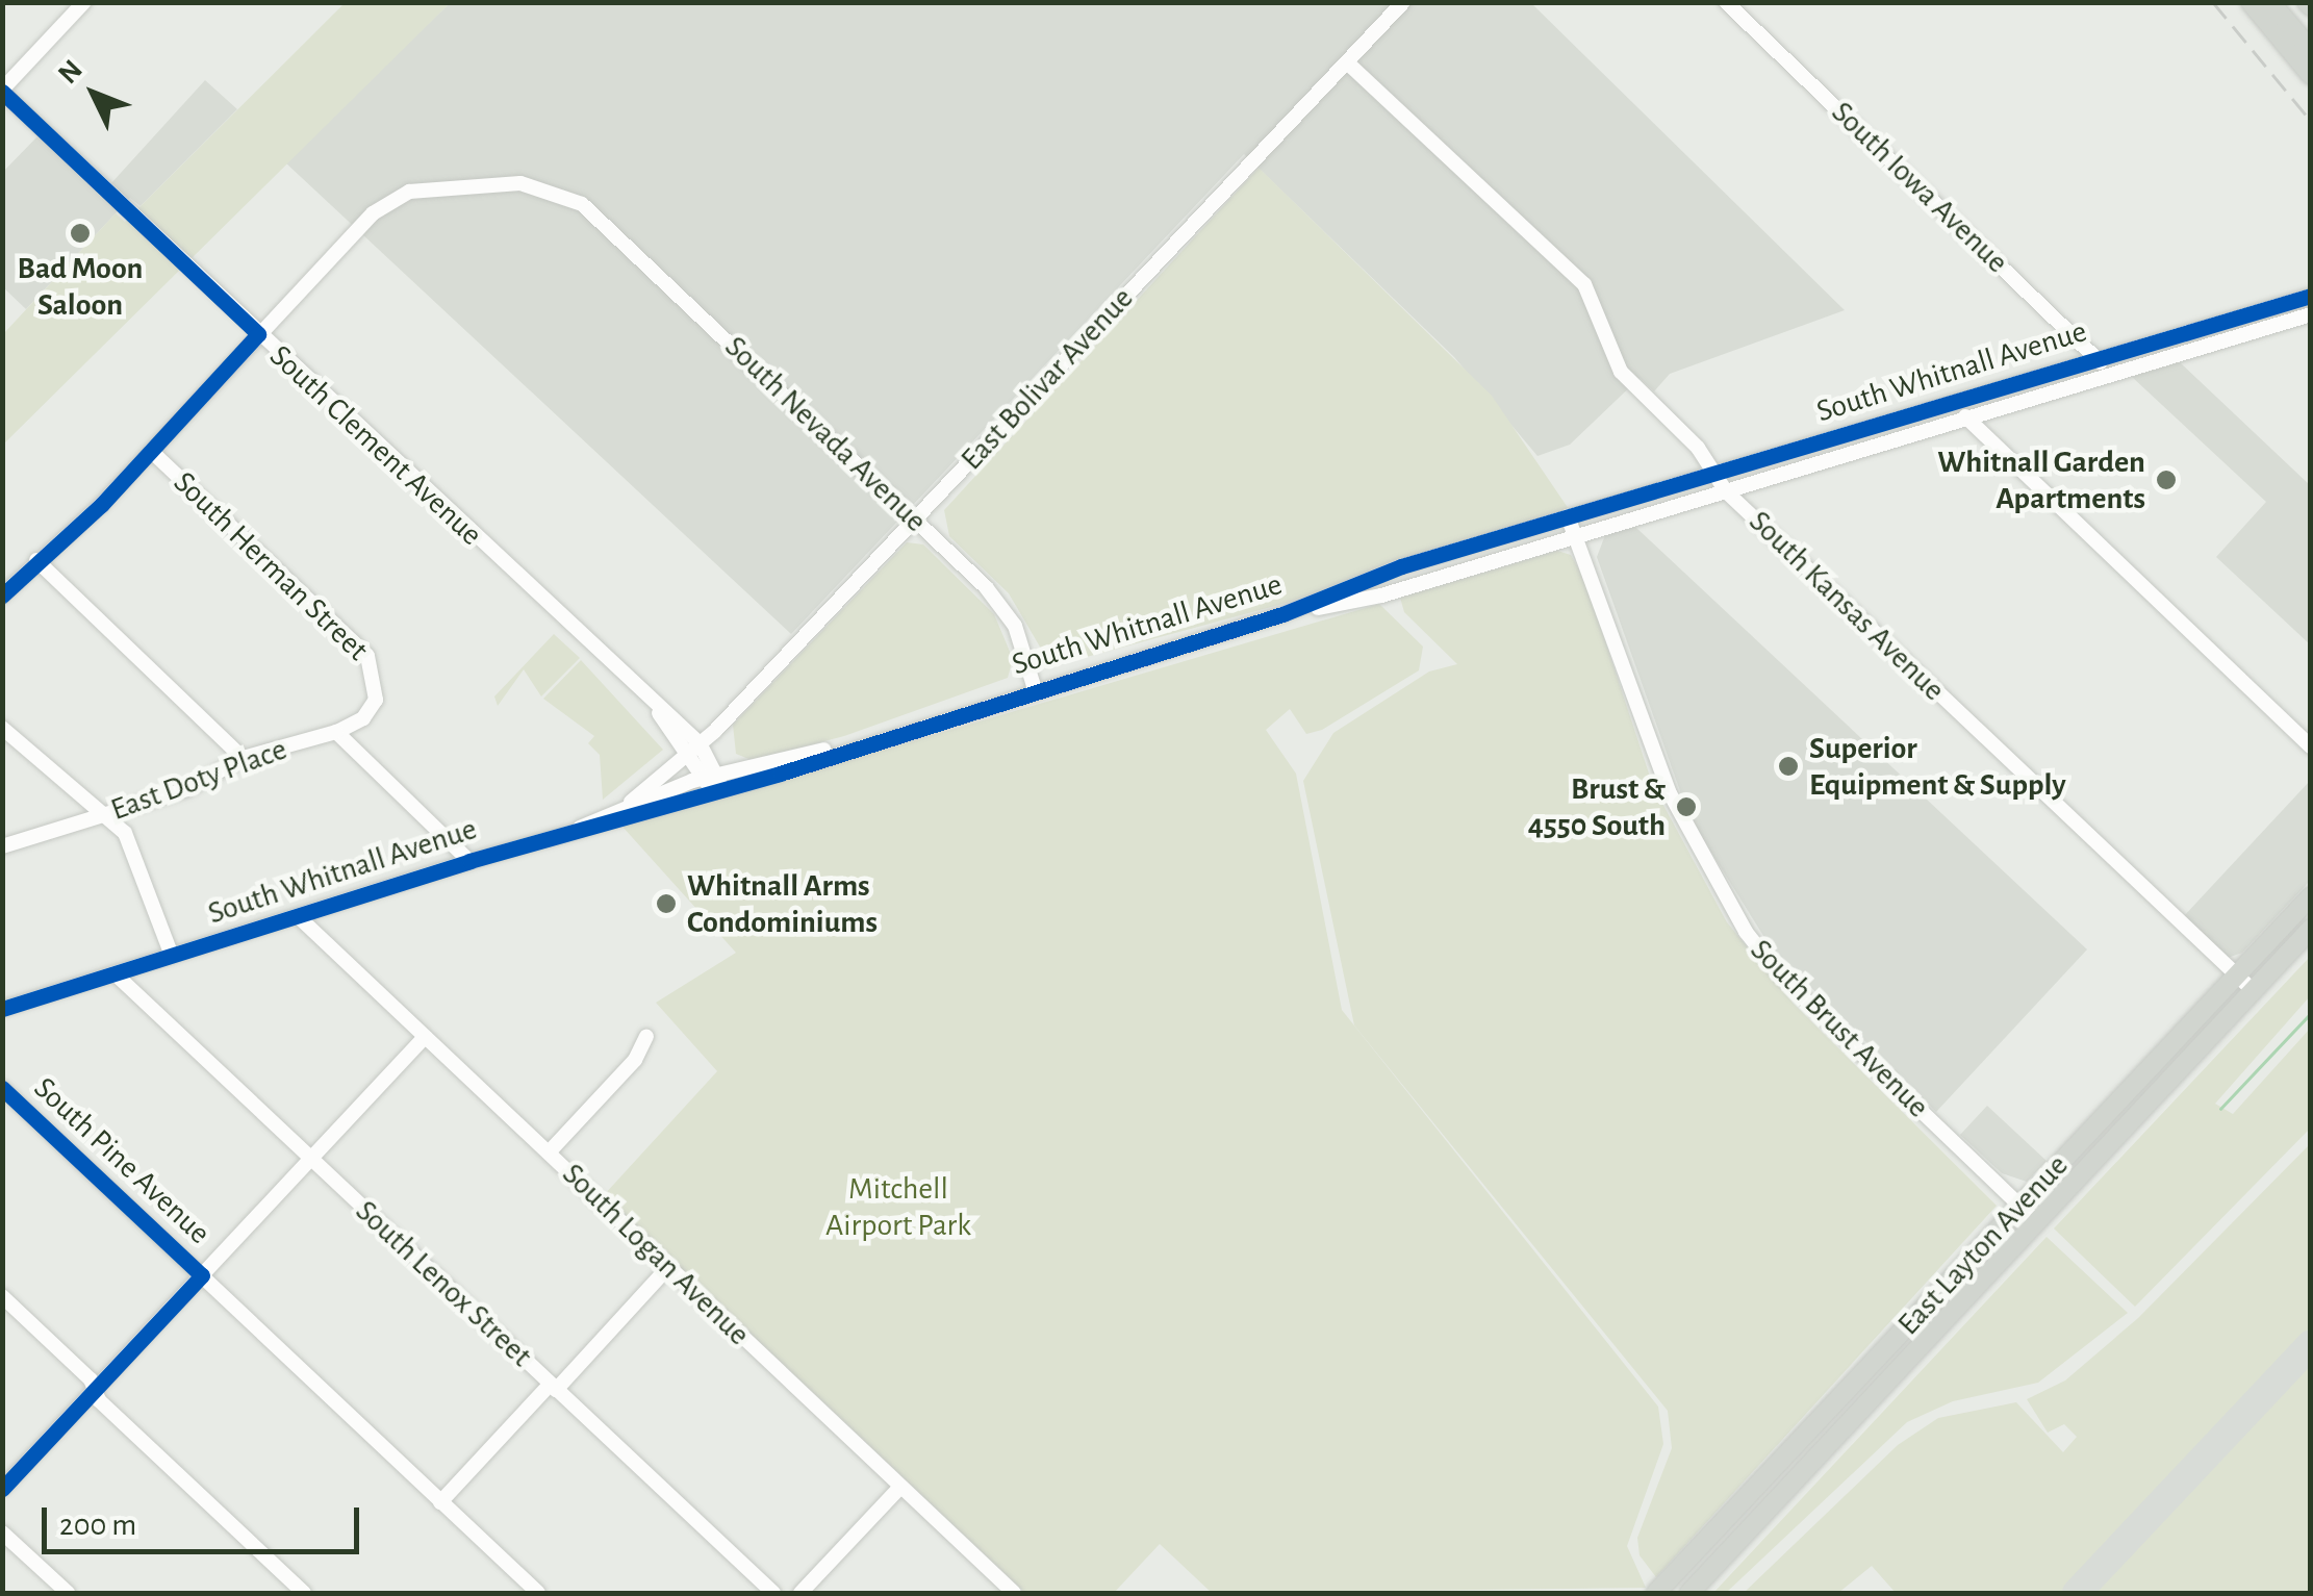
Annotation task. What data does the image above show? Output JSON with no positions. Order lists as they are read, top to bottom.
{
  "streets": {
    "main road": ["East Layton Avenue"],
    "street": [
      "South Iowa Avenue",
      "South Whitnall Avenue",
      "East Bolivar Avenue",
      "South Nevada Avenue",
      "South Clement Avenue",
      "South Herman Street",
      "South Kansas Avenue",
      "East Doty Place",
      "South Brust Avenue",
      "South Pine Avenue",
      "South Logan Avenue",
      "South Lenox Street"
    ]
  },
  "crossings": [
    ["South Iowa Avenue", "South Whitnall Avenue"],
    ["South Whitnall Avenue", "East Bolivar Avenue"],
    ["South Whitnall Avenue", "South Nevada Avenue"],
    ["South Whitnall Avenue", "South Clement Avenue"],
    ["South Whitnall Avenue", "South Kansas Avenue"],
    ["South Whitnall Avenue", "South Brust Avenue"],
    ["South Whitnall Avenue", "South Logan Avenue"],
    ["South Whitnall Avenue", "South Lenox Street"],
    ["East Bolivar Avenue", "South Nevada Avenue"],
    ["East Bolivar Avenue", "South Clement Avenue"],
    ["East Bolivar Avenue", "South Kansas Avenue"],
    ["South Nevada Avenue", "South Clement Avenue"],
    ["South Herman Street", "East Doty Place"],
    ["South Kansas Avenue", "East Layton Avenue"],
    ["South Brust Avenue", "East Layton Avenue"]
  ],
  "parks": ["Mitchell Airport Park"],
  "places": [
    "Bad Moon Saloon",
    "Whitnall Garden Apartments",
    "Superior Equipment & Supply",
    "Brust & 4550 South",
    "Whitnall Arms Condominiums"
  ],
  "scale_bar": "200 m",
  "north": "top left"
}
